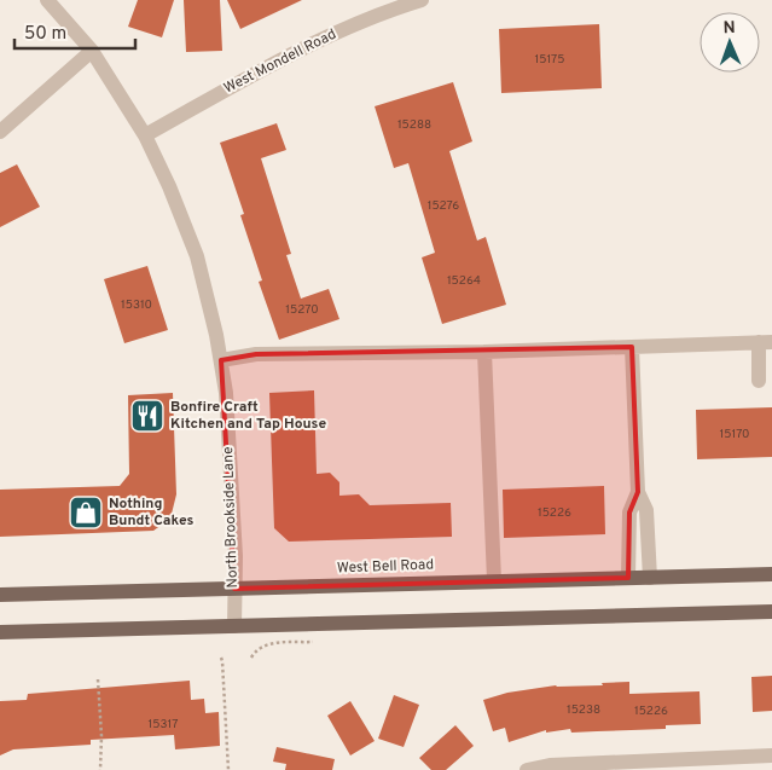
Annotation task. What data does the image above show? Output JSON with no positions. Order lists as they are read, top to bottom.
{
  "streets": {
    "main road": ["West Bell Road"],
    "street": ["West Mondell Road", "North Brookside Lane"]
  },
  "crossings": [
    ["West Mondell Road", "North Brookside Lane"],
    ["North Brookside Lane", "West Bell Road"]
  ],
  "places": {
    "restaurant": ["Bonfire Craft Kitchen and Tap House"],
    "shop": ["Nothing Bundt Cakes"]
  },
  "house_numbers": [
    "15175",
    "15288",
    "15276",
    "15264",
    "15310",
    "15270",
    "15170",
    "15226",
    "15238",
    "15226",
    "15317"
  ],
  "scale_bar": "50 m",
  "north": "top"
}
